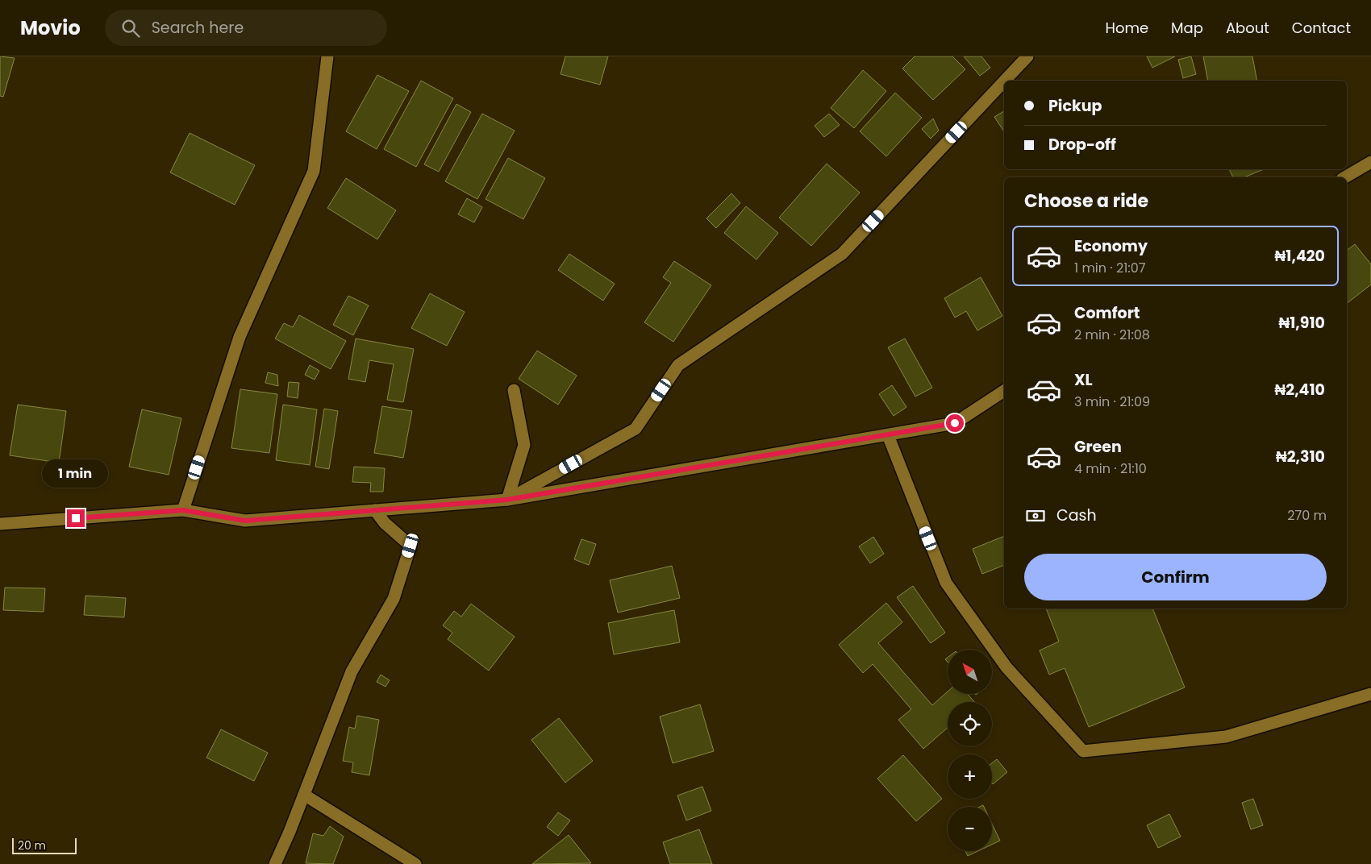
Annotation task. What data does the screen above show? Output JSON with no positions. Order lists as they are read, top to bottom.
{
  "scale_bar": "20 m",
  "north": "top left",
  "page": {
    "header": "Movio",
    "search": "Search here",
    "nav": [
      "Home",
      "Map",
      "About",
      "Contact"
    ],
    "banner": ["Pickup", "Drop-off"],
    "heading": "Choose a ride",
    "list": [
      {
        "name": "Economy",
        "note": "1 min · 21:07",
        "value": "₦1,420"
      },
      {
        "name": "Comfort",
        "note": "2 min · 21:08",
        "value": "₦1,910"
      },
      {
        "name": "XL",
        "note": "3 min · 21:09",
        "value": "₦2,410"
      },
      {
        "name": "Green",
        "note": "4 min · 21:10",
        "value": "₦2,310"
      }
    ],
    "bubble": "1 min",
    "pay": ["Cash", "270 m"],
    "buttons": "Confirm",
    "map_buttons": ["+", "−"],
    "scale": "20 m"
  }
}
